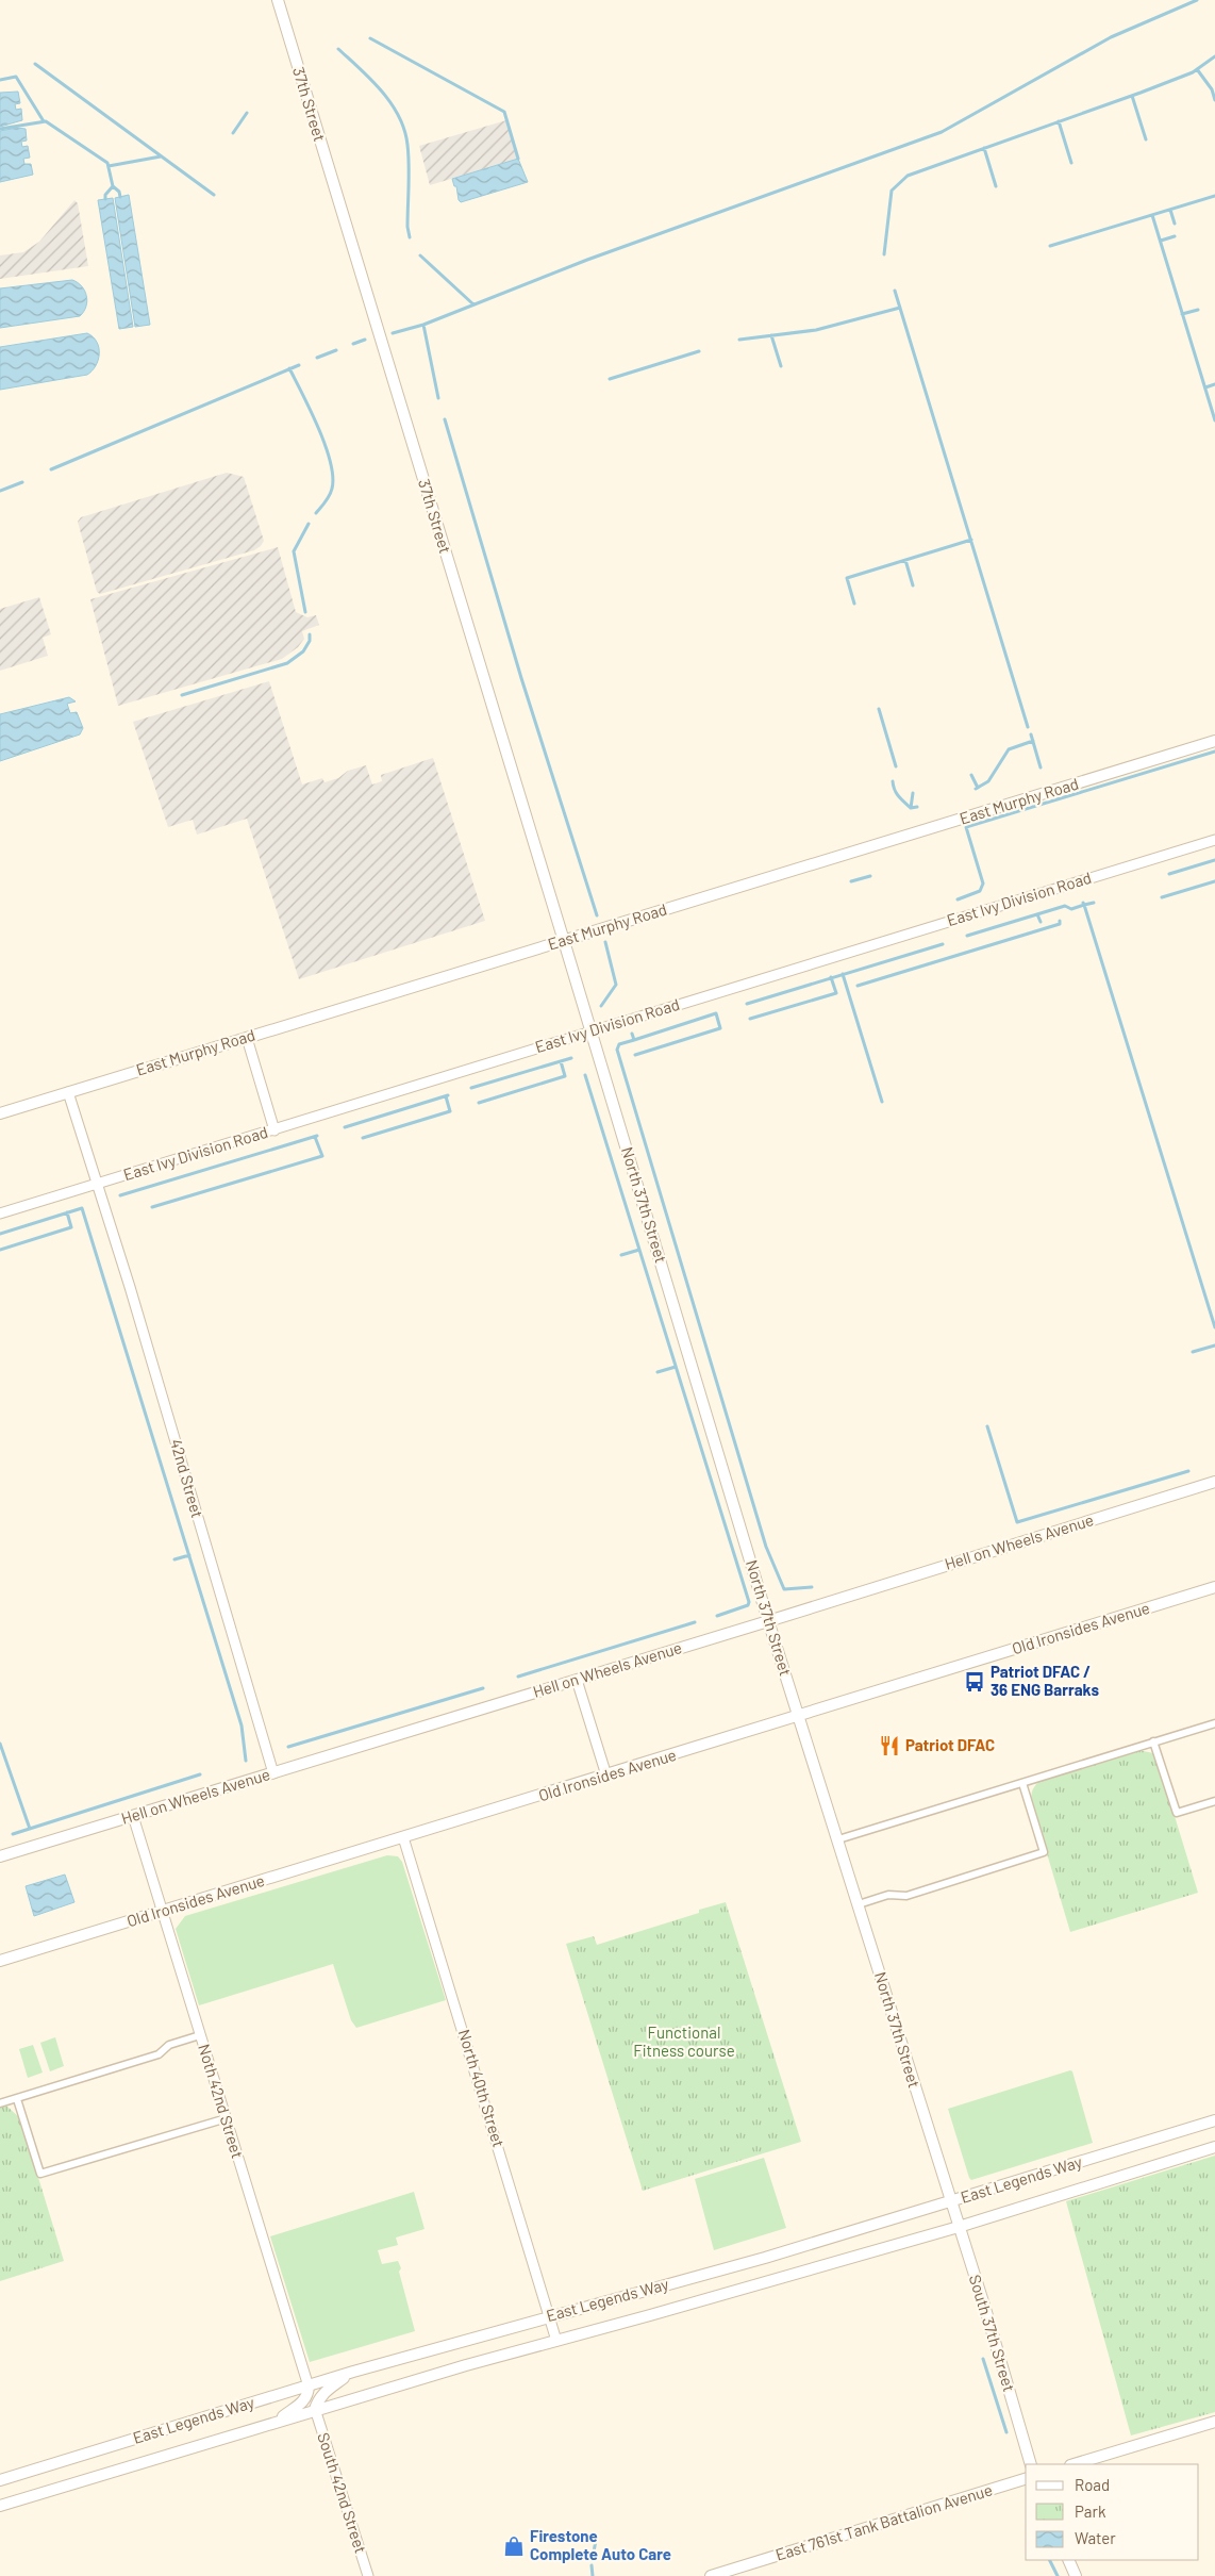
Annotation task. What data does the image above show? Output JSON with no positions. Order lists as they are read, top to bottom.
{
  "streets": {
    "street": [
      "37th Street",
      "East Murphy Road",
      "East Ivy Division Road",
      "North 37th Street",
      "42nd Street",
      "Hell on Wheels Avenue",
      "Old Ironsides Avenue",
      "North 40th Street",
      "Noth 42nd Street",
      "East Legends Way",
      "South 37th Street",
      "South 42nd Street",
      "East 761st Tank Battalion Avenue"
    ]
  },
  "crossings": [
    ["37th Street", "East Murphy Road"],
    ["37th Street", "East Ivy Division Road"],
    ["37th Street", "North 37th Street"],
    ["East Murphy Road", "42nd Street"],
    ["East Ivy Division Road", "North 37th Street"],
    ["East Ivy Division Road", "42nd Street"],
    ["North 37th Street", "Hell on Wheels Avenue"],
    ["North 37th Street", "Old Ironsides Avenue"],
    ["North 37th Street", "East Legends Way"],
    ["North 37th Street", "South 37th Street"],
    ["42nd Street", "Hell on Wheels Avenue"],
    ["Hell on Wheels Avenue", "Noth 42nd Street"],
    ["Old Ironsides Avenue", "North 40th Street"],
    ["Old Ironsides Avenue", "Noth 42nd Street"],
    ["North 40th Street", "East Legends Way"],
    ["Noth 42nd Street", "East Legends Way"],
    ["East Legends Way", "South 37th Street"],
    ["East Legends Way", "South 42nd Street"]
  ],
  "parks": ["Functional Fitness course"],
  "places": {
    "bus stop": ["Patriot DFAC / 36 ENG Barraks"],
    "restaurant": ["Patriot DFAC"],
    "shop": ["Firestone Complete Auto Care"]
  },
  "legend": ["Road", "Park", "Water"]
}
